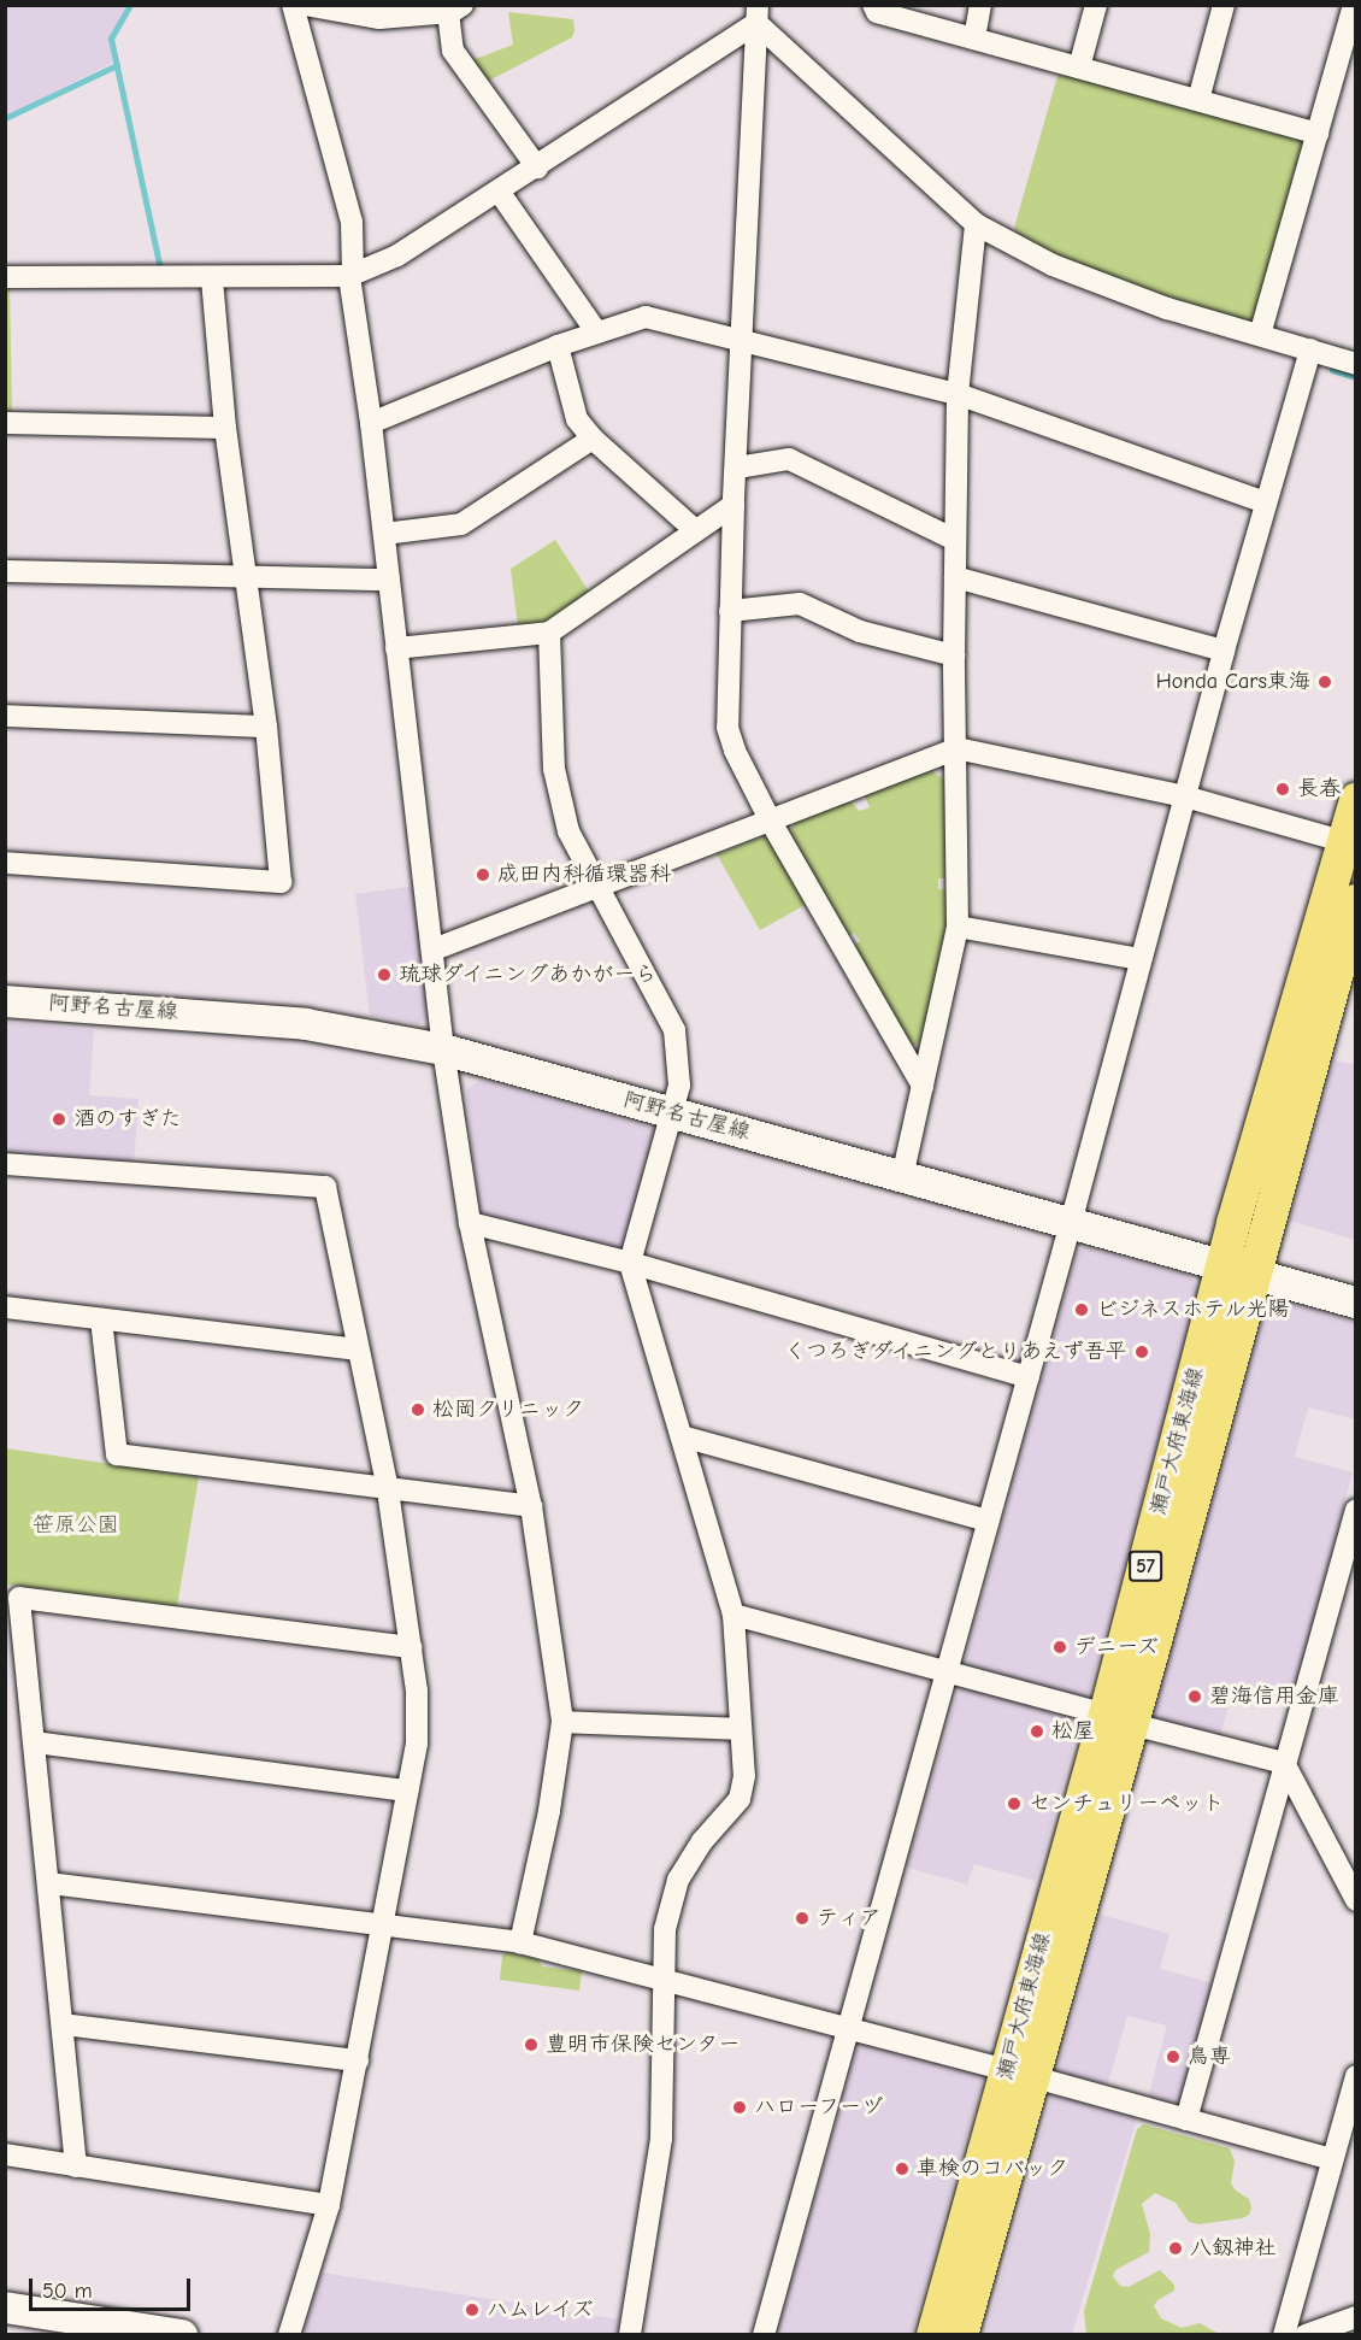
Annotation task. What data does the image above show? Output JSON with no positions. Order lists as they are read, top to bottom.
{
  "streets": {
    "main road": ["阿野名古屋線", "瀬戸大府東海線", "57"]
  },
  "crossings": [
    ["阿野名古屋線", "瀬戸大府東海線"]
  ],
  "parks": ["笹原公園"],
  "places": [
    "Honda Cars東海",
    "長春",
    "成田内科循環器科",
    "琉球ダイニングあかがーら",
    "酒のすぎた",
    "ビジネスホテル光陽",
    "くつろぎダイニングとりあえず吾平",
    "松岡クリニック",
    "デニーズ",
    "碧海信用金庫",
    "松屋",
    "センチュリーペット",
    "ティア",
    "豊明市保険センター",
    "鳥専",
    "ハローフーヅ",
    "車検のコバック",
    "八釼神社",
    "ハムレイズ"
  ],
  "scale_bar": "50 m"
}
